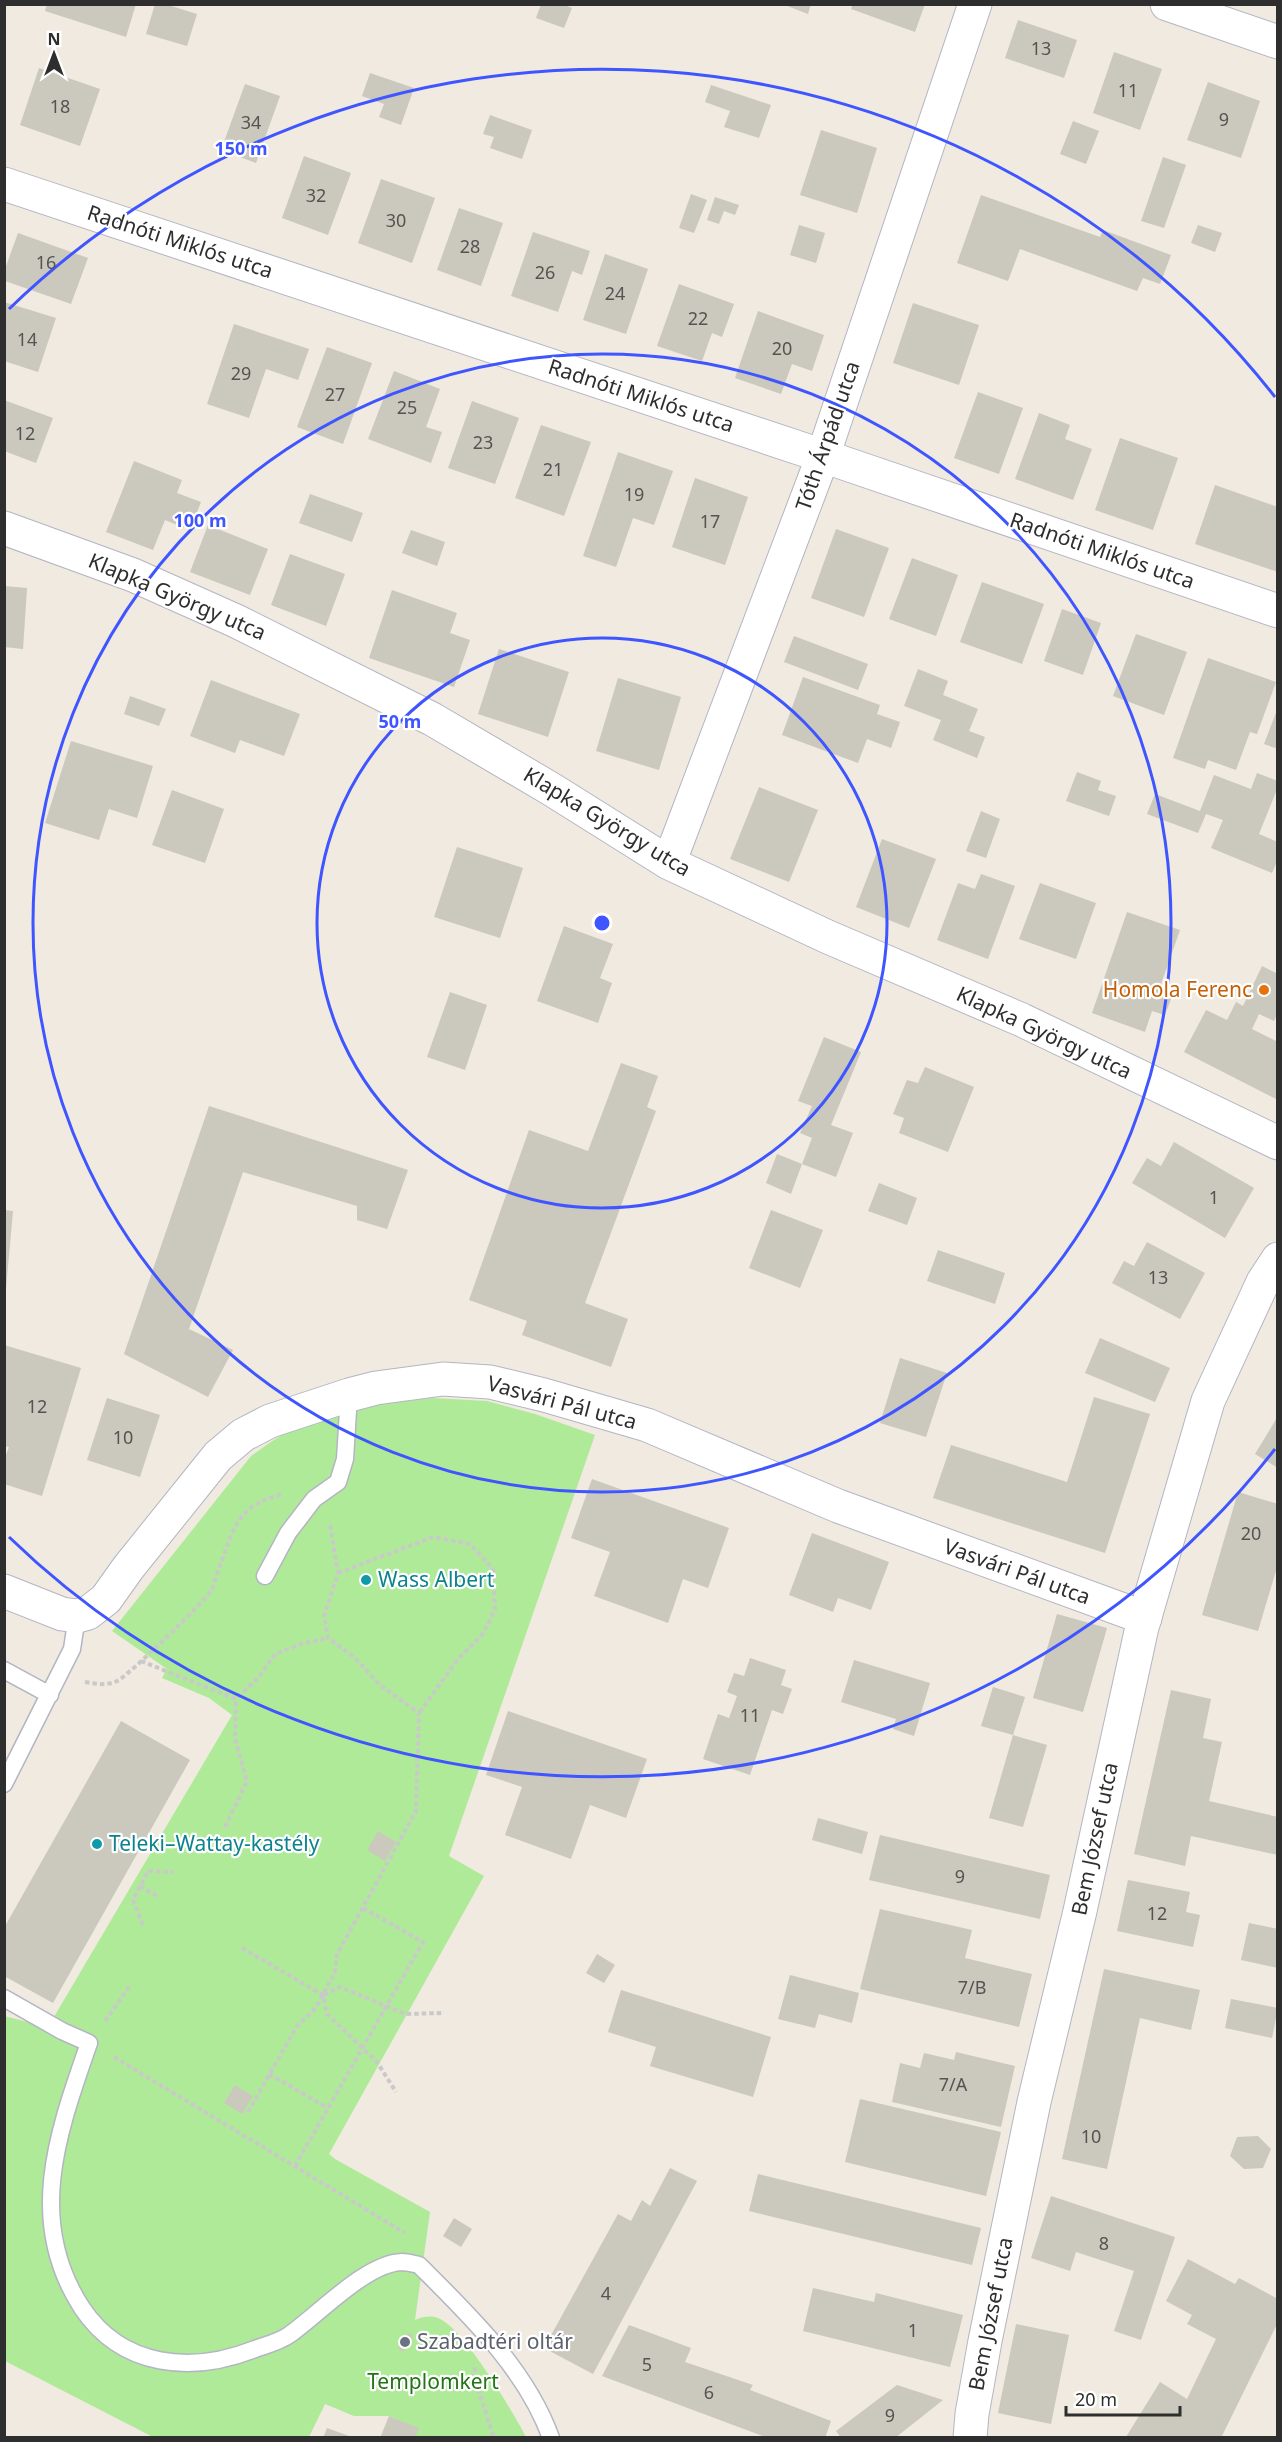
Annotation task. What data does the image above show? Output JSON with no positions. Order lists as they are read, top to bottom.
{
  "streets": {
    "street": [
      "Radnóti Miklós utca",
      "Tóth Árpád utca",
      "Klapka György utca",
      "Vasvári Pál utca",
      "Bem József utca"
    ]
  },
  "crossings": [
    ["Radnóti Miklós utca", "Tóth Árpád utca"],
    ["Tóth Árpád utca", "Klapka György utca"],
    ["Vasvári Pál utca", "Bem József utca"]
  ],
  "parks": ["Templomkert"],
  "places": [
    "Homola Ferenc",
    "Wass Albert",
    "Teleki–Wattay-kastély",
    "Szabadtéri oltár"
  ],
  "house_numbers": [
    "13",
    "11",
    "18",
    "9",
    "34",
    "32",
    "30",
    "28",
    "16",
    "26",
    "24",
    "22",
    "14",
    "20",
    "29",
    "27",
    "25",
    "12",
    "23",
    "21",
    "19",
    "17",
    "1",
    "13",
    "12",
    "10",
    "20",
    "11",
    "9",
    "12",
    "7/B",
    "7/A",
    "10",
    "8",
    "4",
    "1",
    "5",
    "6",
    "9"
  ],
  "scale_bar": "20 m",
  "north": "top",
  "rings": ["150 m", "100 m", "50 m"]
}
